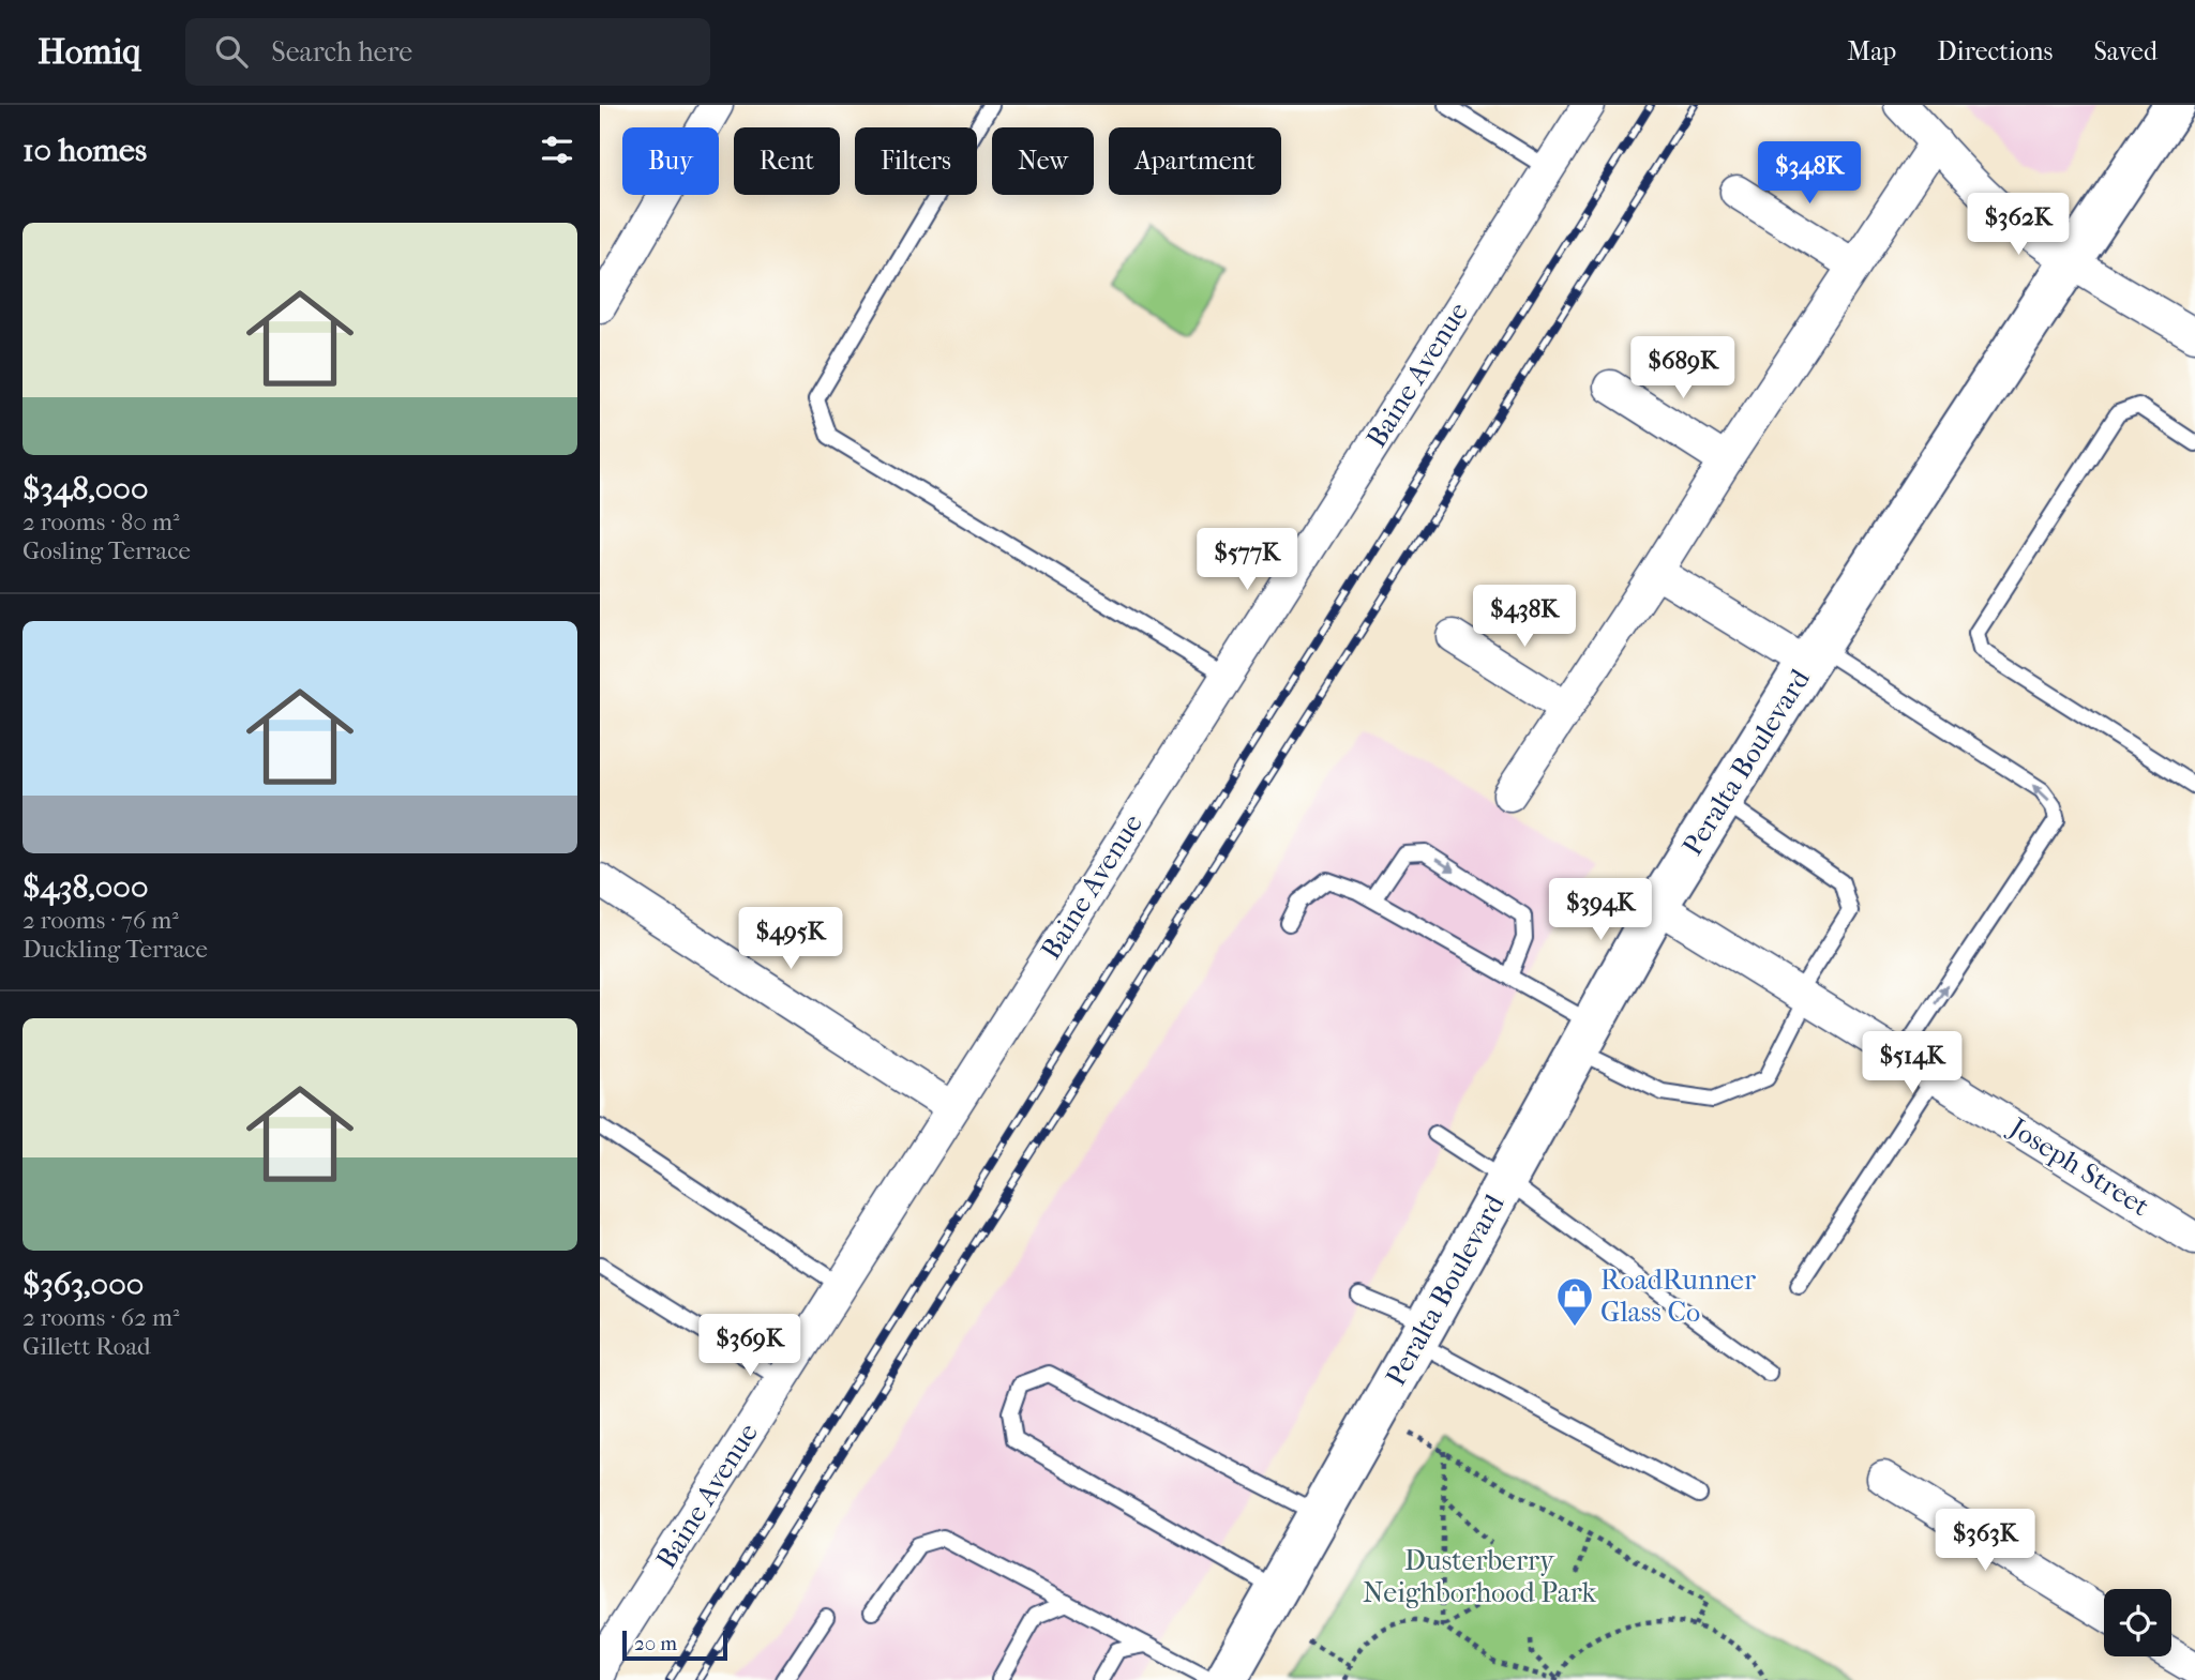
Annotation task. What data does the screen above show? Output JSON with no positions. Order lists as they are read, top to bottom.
{
  "streets": {
    "main road": ["Peralta Boulevard"],
    "street": ["Baine Avenue", "Joseph Street"]
  },
  "crossings": [
    ["Peralta Boulevard", "Joseph Street"]
  ],
  "parks": ["Dusterberry Neighborhood Park"],
  "places": {
    "shop": ["RoadRunner Glass Co"]
  },
  "scale_bar": "20 m",
  "page": {
    "header": "Homiq",
    "search": "Search here",
    "nav": ["Map", "Directions", "Saved"],
    "heading": "10 homes",
    "chip": [
      "Buy",
      "Rent",
      "Filters",
      "New",
      "Apartment"
    ],
    "price": [
      "$348K",
      "$362K",
      "$689K",
      "$577K",
      "$438K",
      "$394K",
      "$495K",
      "$514K",
      "$369K",
      "$363K"
    ],
    "list": [
      {
        "name": "$348,000",
        "note": "2 rooms · 80 m² · Gosling Terrace"
      },
      {
        "name": "$438,000",
        "note": "2 rooms · 76 m² · Duckling Terrace"
      },
      {
        "name": "$363,000",
        "note": "2 rooms · 62 m² · Gillett Road"
      }
    ],
    "scale": "20 m"
  }
}
